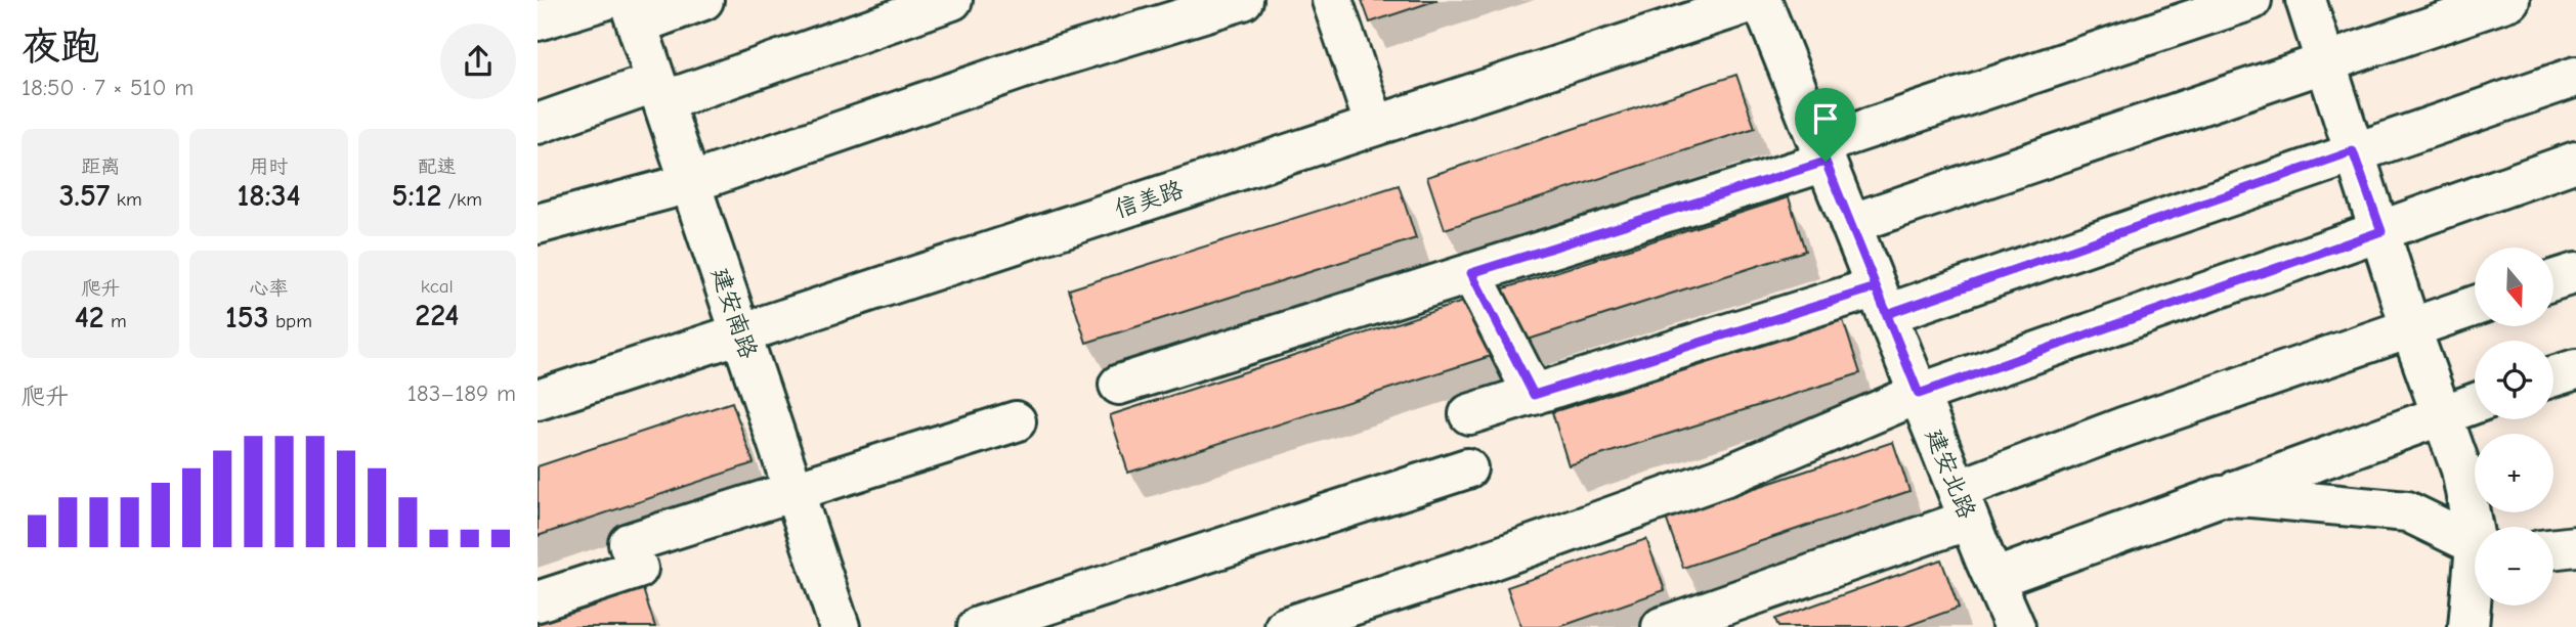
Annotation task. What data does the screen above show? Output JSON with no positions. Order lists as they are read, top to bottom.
{
  "streets": {
    "street": ["信美路", "建安南路", "建安北路"]
  },
  "crossings": [
    ["信美路", "建安南路"],
    ["信美路", "建安北路"]
  ],
  "north": "bottom",
  "page": {
    "heading": ["夜跑", "18:50 · 7 × 510 m"],
    "stats": [
      ["距离", "3.57 km"],
      ["用时", "18:34"],
      ["配速", "5:12 /km"],
      ["爬升", "42 m"],
      ["心率", "153 bpm"],
      ["kcal", "224"]
    ],
    "map_buttons": ["+", "−"],
    "chart": ["爬升", "183–189 m"]
  }
}
